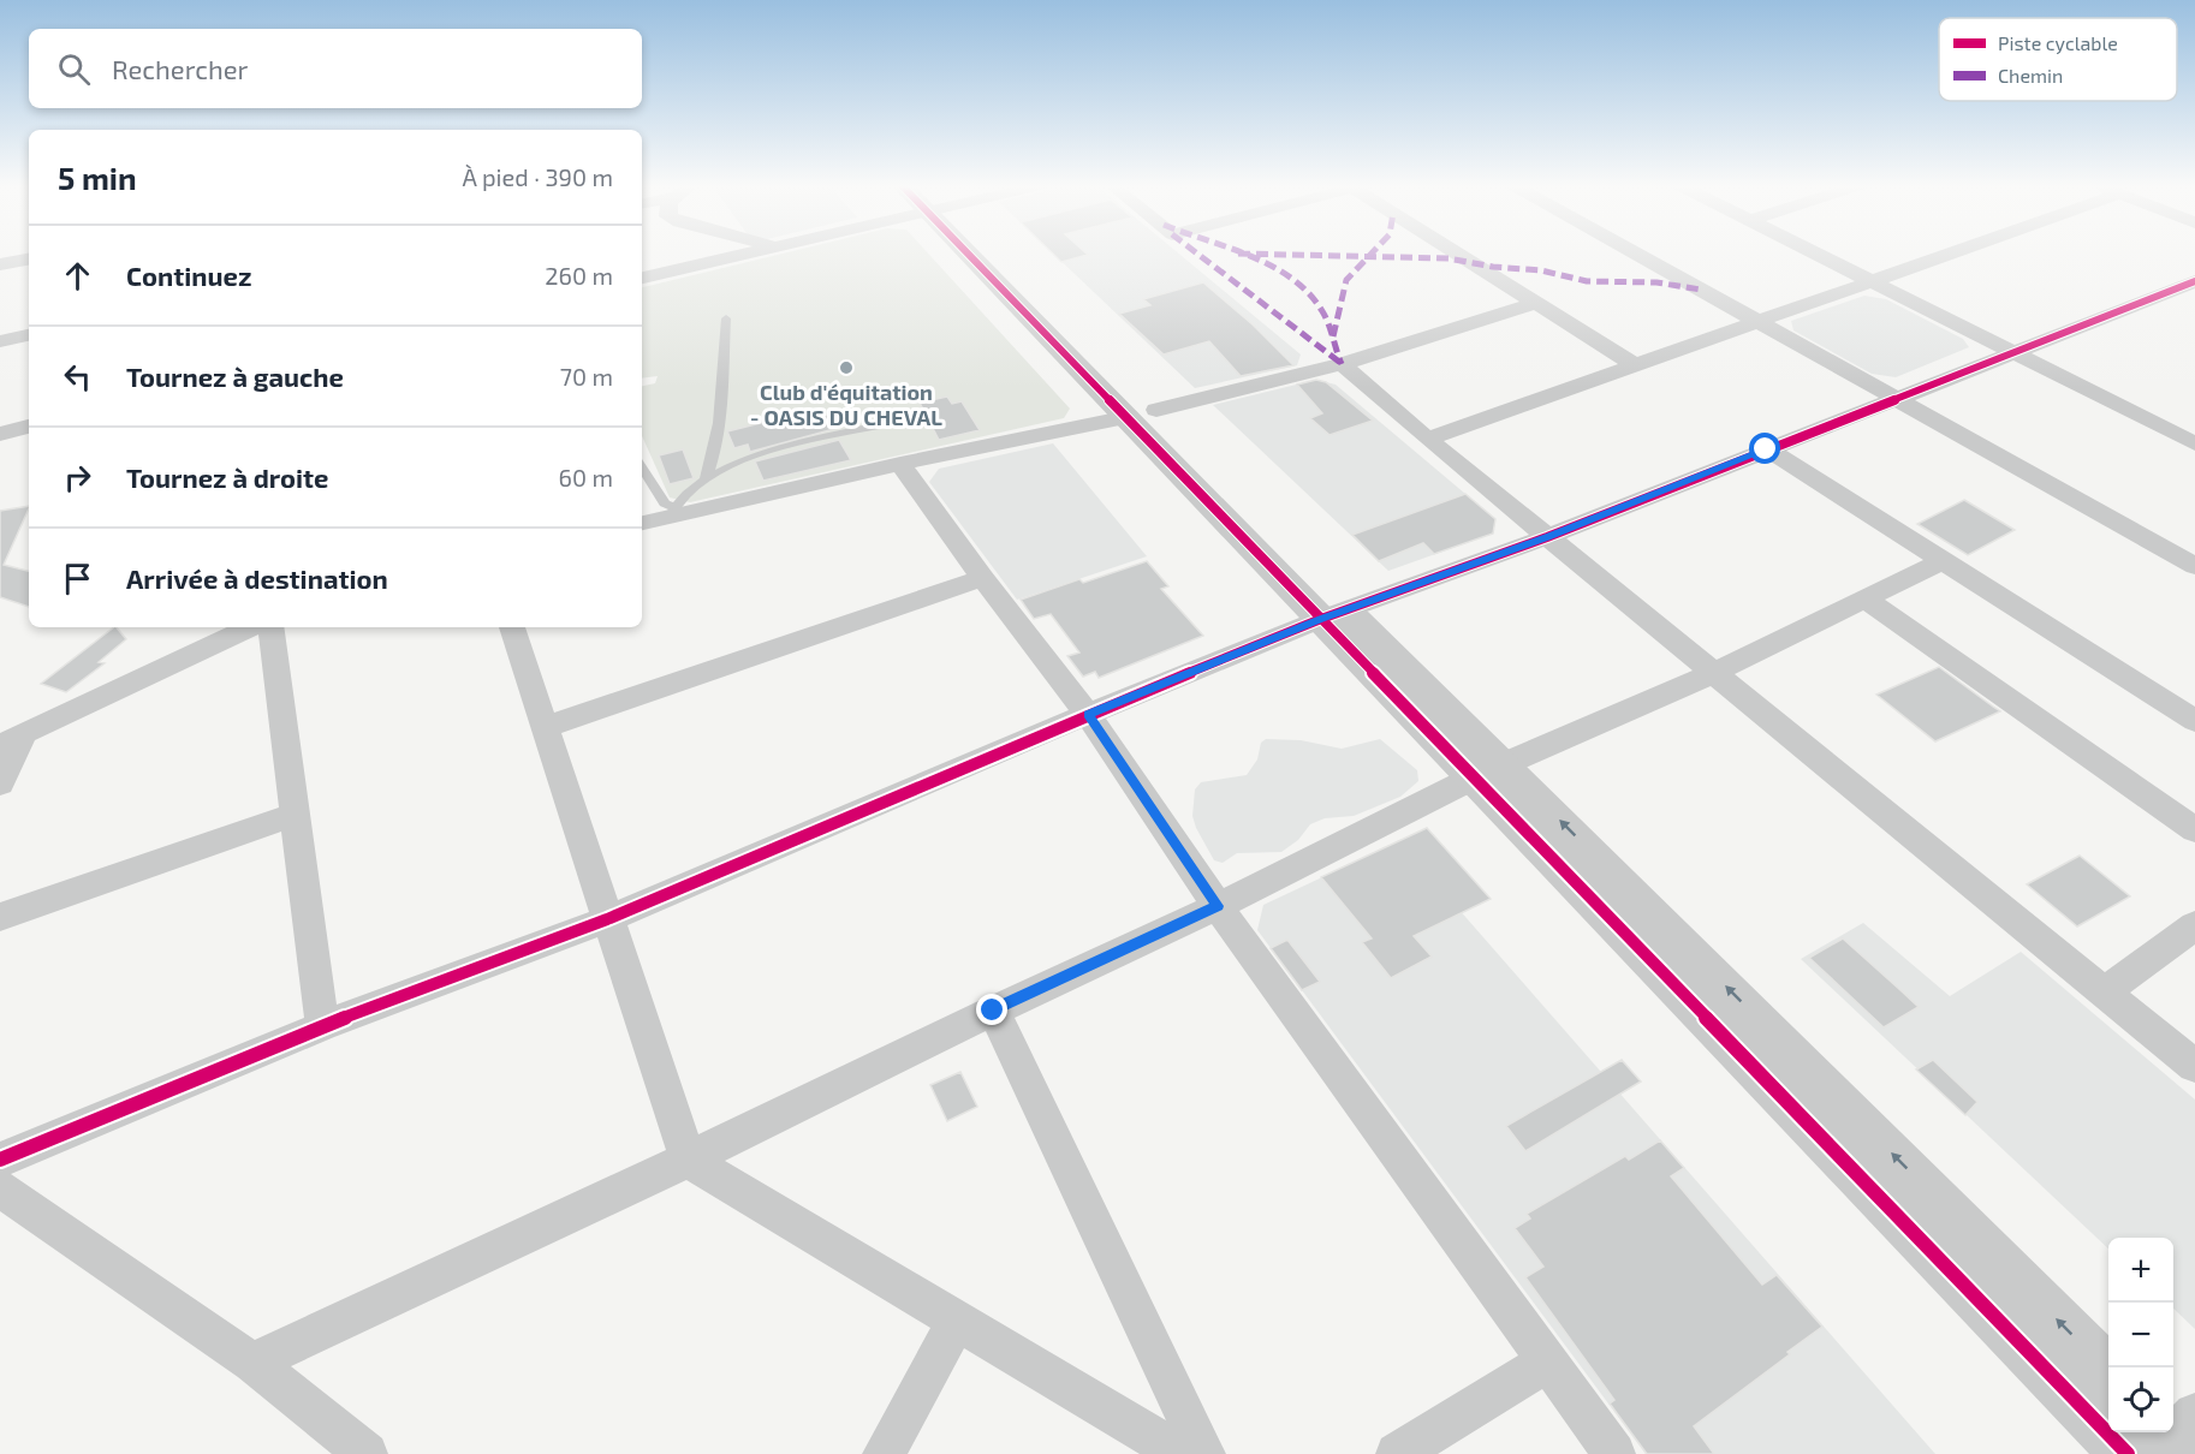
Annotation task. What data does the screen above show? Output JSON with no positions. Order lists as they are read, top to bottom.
{
  "places": ["Club d'équitation - OASIS DU CHEVAL"],
  "legend": ["Piste cyclable", "Chemin"],
  "page": {
    "search": "Rechercher",
    "heading": ["5 min", "À pied · 390 m"],
    "list": [
      ["Continuez", "260 m"],
      ["Tournez à gauche", "70 m"],
      ["Tournez à droite", "60 m"],
      "Arrivée à destination"
    ],
    "map_buttons": ["+", "−"]
  }
}
